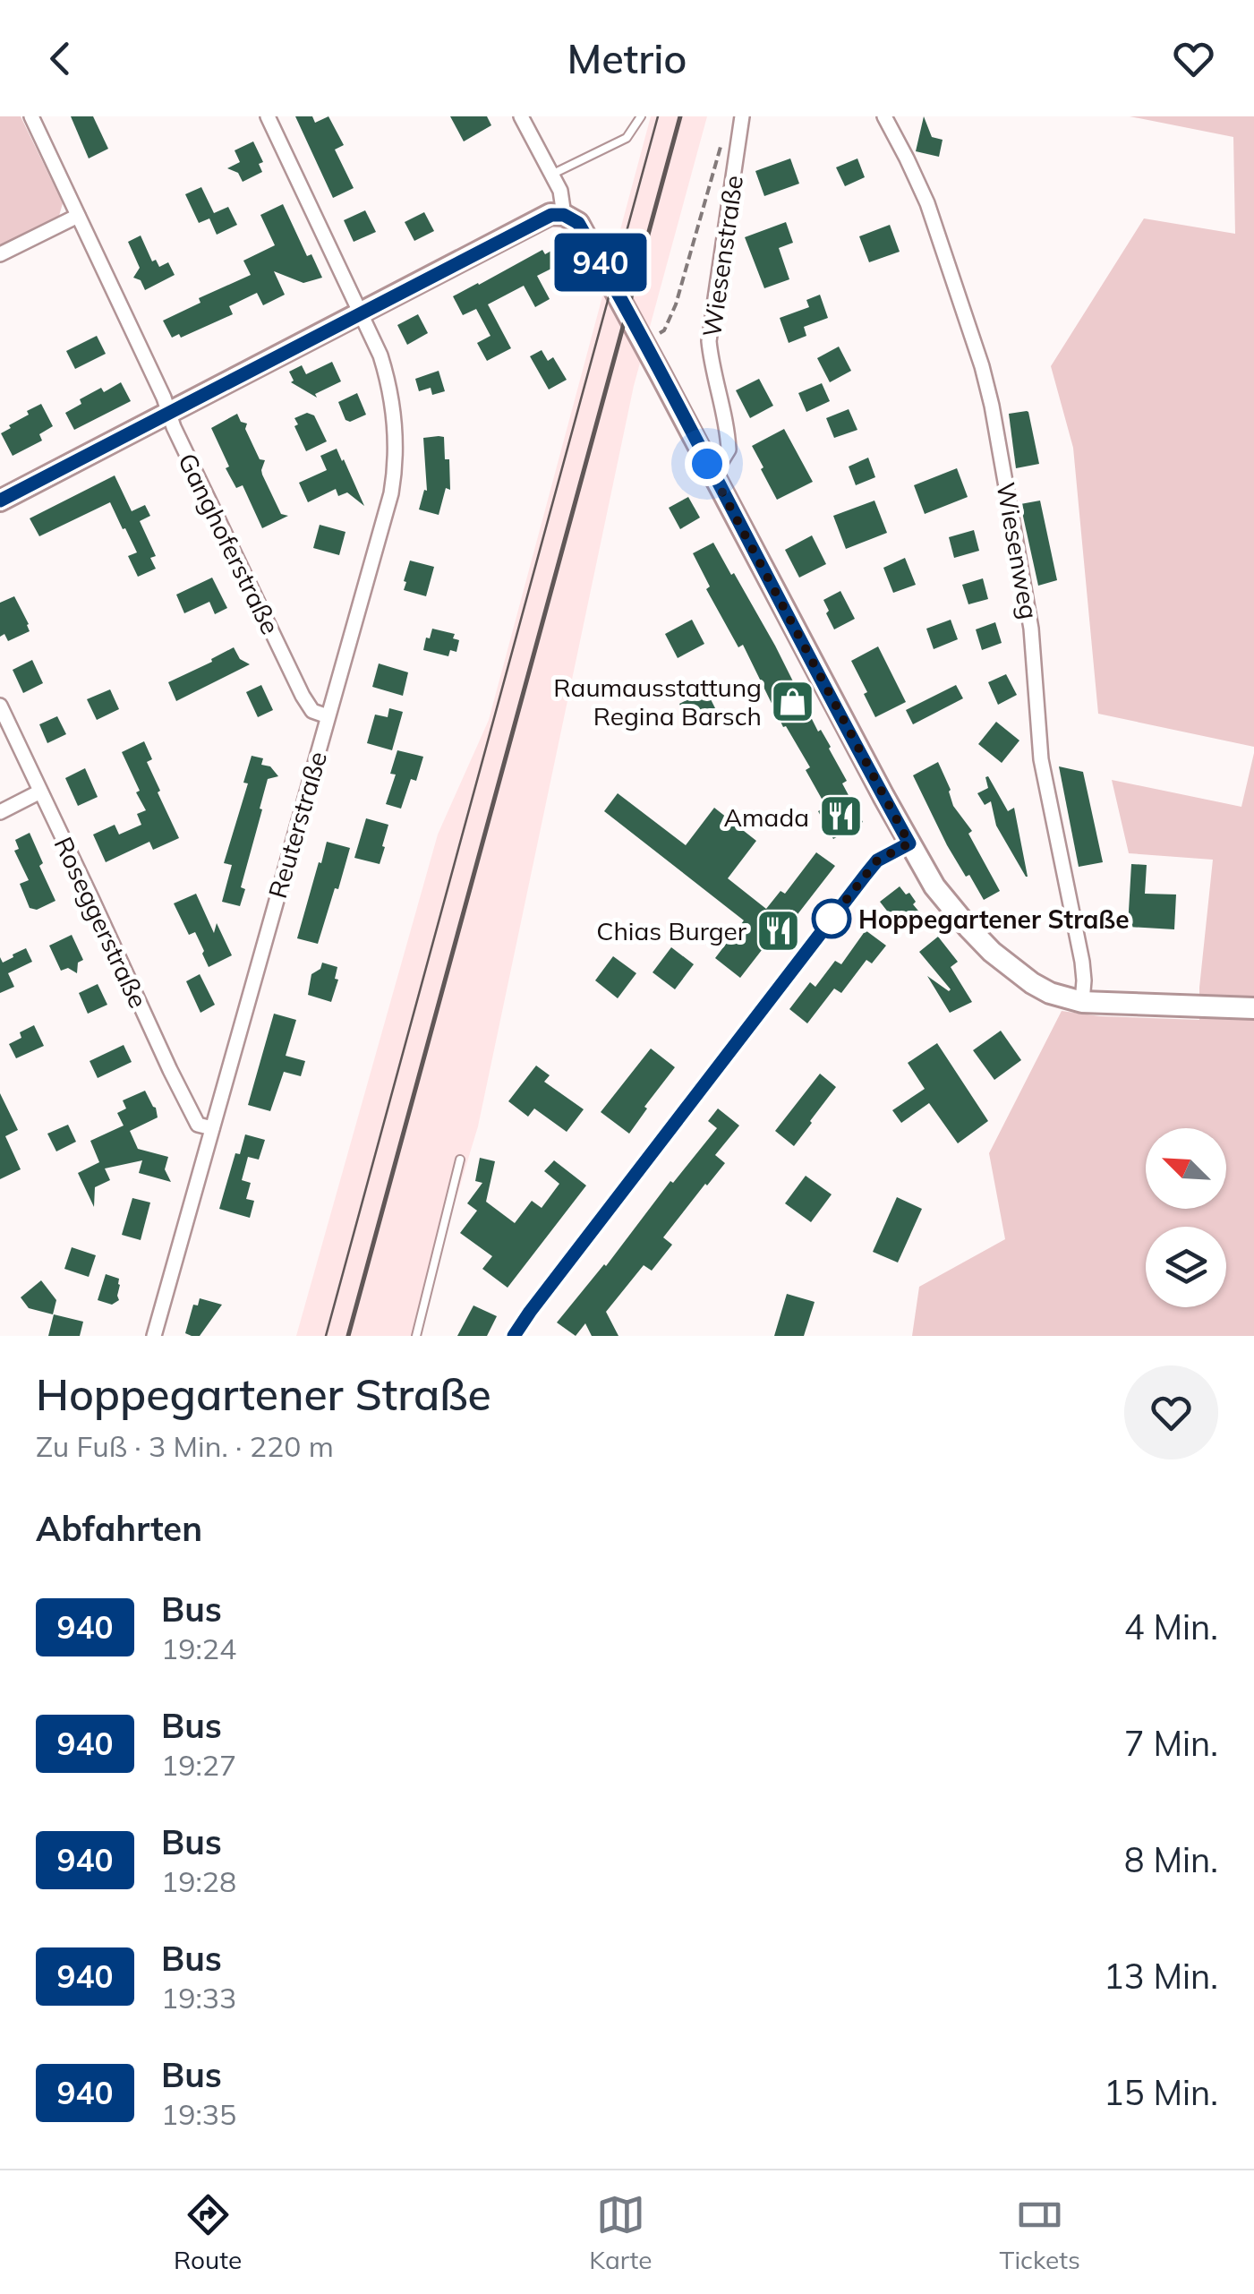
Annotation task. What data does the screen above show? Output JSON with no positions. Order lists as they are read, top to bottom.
{
  "streets": {
    "street": [
      "Wiesenstraße",
      "Ganghoferstraße",
      "Wiesenweg",
      "Reuterstraße",
      "Roseggerstraße"
    ]
  },
  "crossings": [
    ["Ganghoferstraße", "Reuterstraße"],
    ["Reuterstraße", "Roseggerstraße"]
  ],
  "places": {
    "shop": ["Raumausstattung Regina Barsch"],
    "restaurant": ["Amada", "Chias Burger"],
    "other": ["Hoppegartener Straße"]
  },
  "lines": ["bus line 940"],
  "north": "top left",
  "page": {
    "header": "Metrio",
    "on_map": "940",
    "heading": [
      ["Hoppegartener Straße", "Zu Fuß · 3 Min. · 220 m"],
      "Abfahrten"
    ],
    "list": [
      {
        "mark": "940",
        "name": "Bus",
        "note": "19:24",
        "value": "4 Min."
      },
      {
        "mark": "940",
        "name": "Bus",
        "note": "19:27",
        "value": "7 Min."
      },
      {
        "mark": "940",
        "name": "Bus",
        "note": "19:28",
        "value": "8 Min."
      },
      {
        "mark": "940",
        "name": "Bus",
        "note": "19:33",
        "value": "13 Min."
      },
      {
        "mark": "940",
        "name": "Bus",
        "note": "19:35",
        "value": "15 Min."
      }
    ],
    "tabs": ["Route", "Karte", "Tickets"]
  }
}
